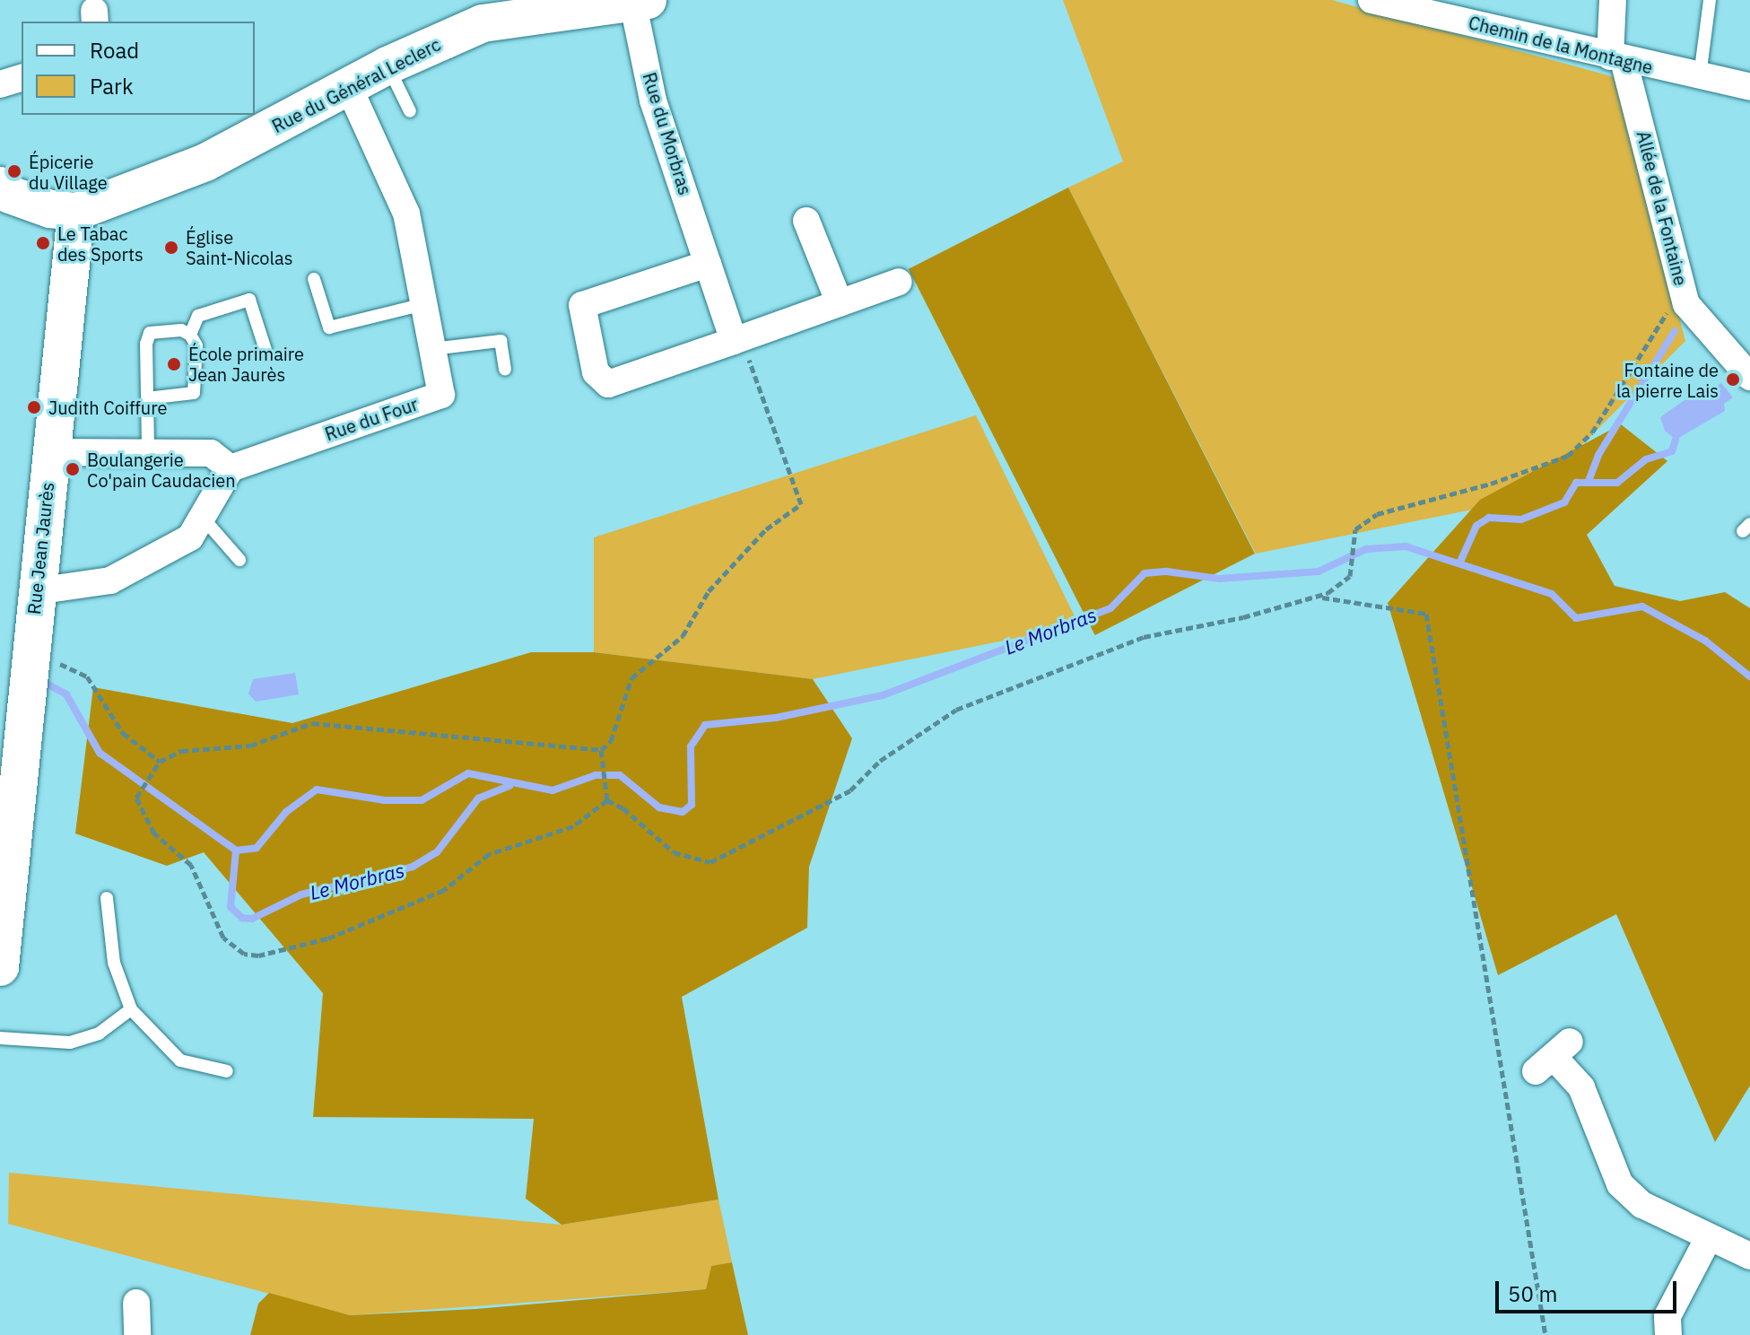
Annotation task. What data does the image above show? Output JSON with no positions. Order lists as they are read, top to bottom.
{
  "streets": {
    "main road": ["Rue du Général Leclerc", "Rue Jean Jaurès"],
    "street": [
      "Chemin de la Montagne",
      "Rue du Morbras",
      "Allée de la Fontaine",
      "Rue du Four"
    ]
  },
  "crossings": [
    ["Chemin de la Montagne", "Allée de la Fontaine"],
    ["Rue du Général Leclerc", "Rue du Morbras"],
    ["Rue du Général Leclerc", "Rue du Four"],
    ["Rue du Général Leclerc", "Rue Jean Jaurès"]
  ],
  "water": ["Le Morbras"],
  "places": [
    "Épicerie du Village",
    "Le Tabac des Sports",
    "Église Saint-Nicolas",
    "École primaire Jean Jaurès",
    "Fontaine de la pierre Lais",
    "Judith Coiffure",
    "Boulangerie Co'pain Caudacien"
  ],
  "legend": ["Road", "Park"],
  "scale_bar": "50 m"
}
